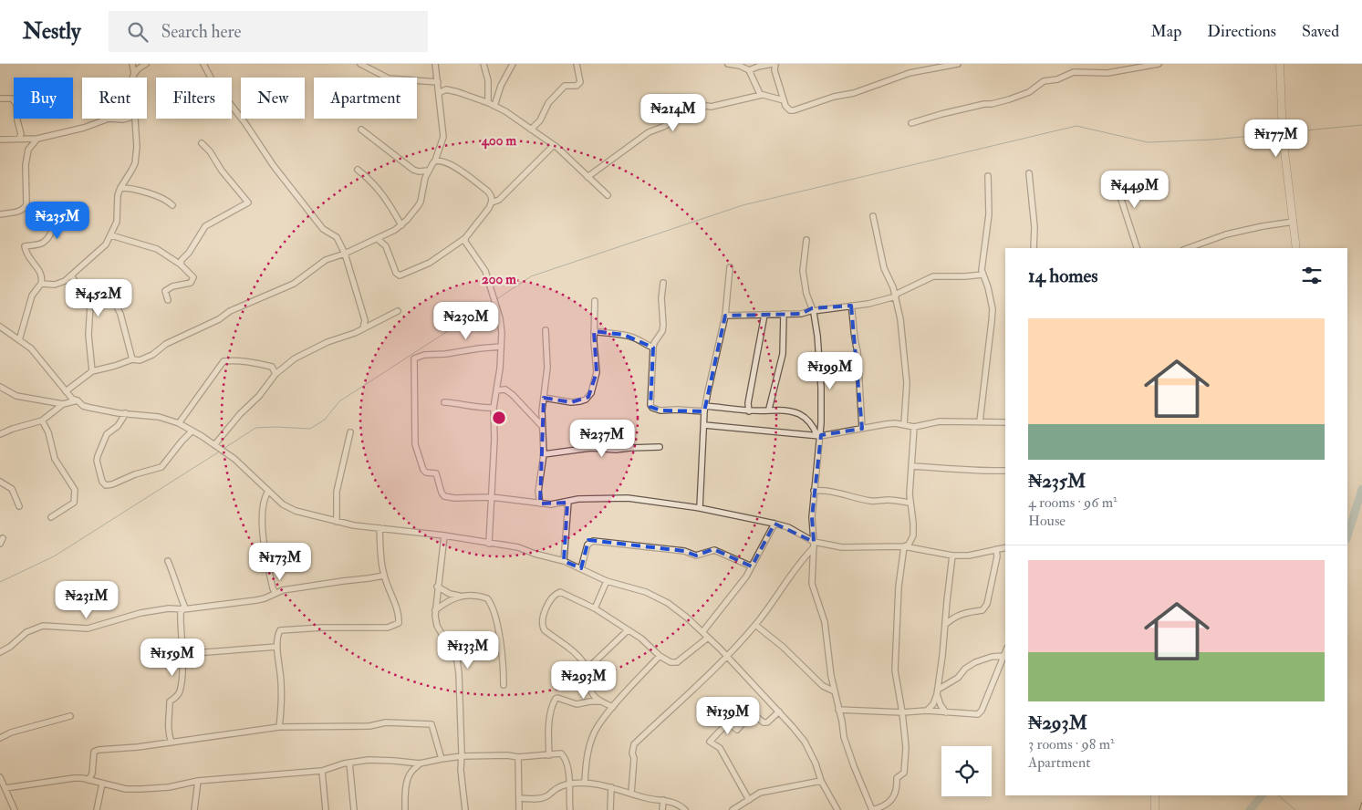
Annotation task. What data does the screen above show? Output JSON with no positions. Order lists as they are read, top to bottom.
{
  "page": {
    "header": "Nestly",
    "search": "Search here",
    "nav": ["Map", "Directions", "Saved"],
    "chip": [
      "Buy",
      "Rent",
      "Filters",
      "New",
      "Apartment"
    ],
    "price": [
      "₦214M",
      "₦177M",
      "₦449M",
      "₦235M",
      "₦452M",
      "₦230M",
      "₦199M",
      "₦237M",
      "₦173M",
      "₦231M",
      "₦133M",
      "₦159M",
      "₦293M",
      "₦139M"
    ],
    "heading": "14 homes",
    "list": [
      {
        "name": "₦235M",
        "note": "4 rooms · 96 m² · House"
      },
      {
        "name": "₦293M",
        "note": "3 rooms · 98 m² · Apartment"
      }
    ]
  },
  "rings": ["400 m", "200 m"]
}
